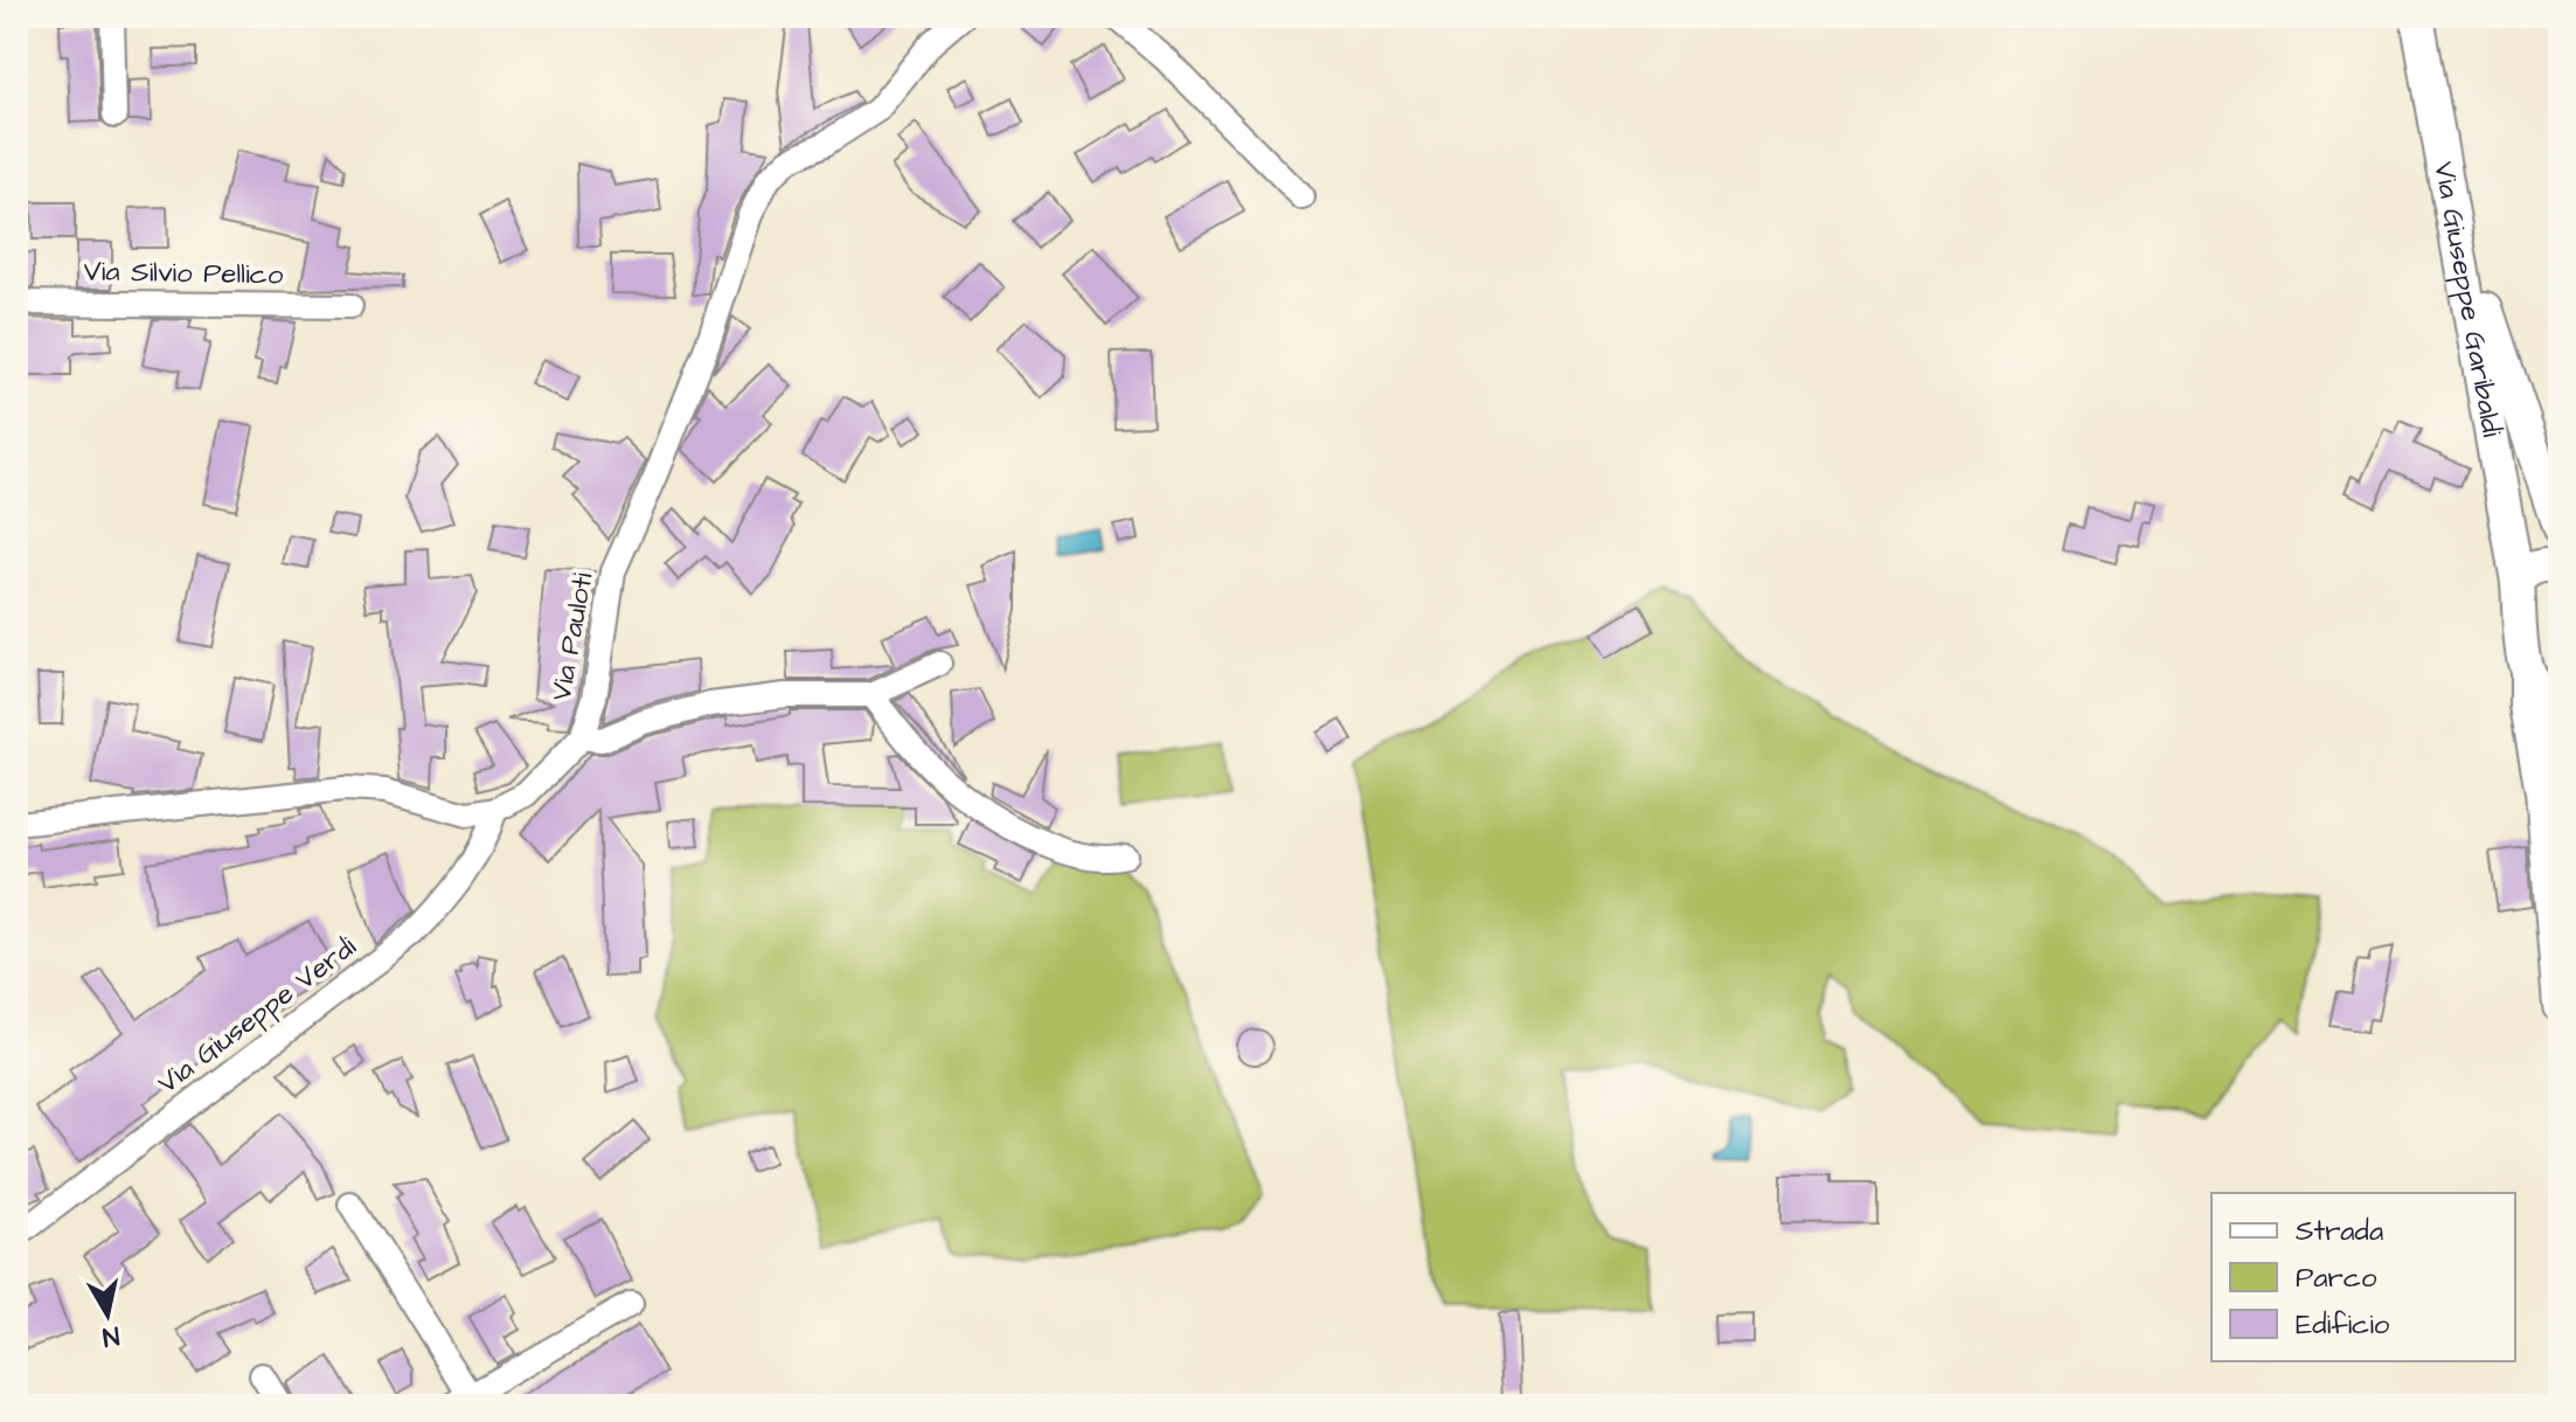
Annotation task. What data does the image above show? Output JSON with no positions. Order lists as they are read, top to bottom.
{
  "streets": {
    "main road": ["Via Giuseppe Garibaldi"],
    "street": ["Via Silvio Pellico", "Via Pauloti", "Via Giuseppe Verdi"]
  },
  "crossings": [
    ["Via Pauloti", "Via Giuseppe Verdi"]
  ],
  "legend": ["Strada", "Parco", "Edificio"],
  "north": "bottom"
}
